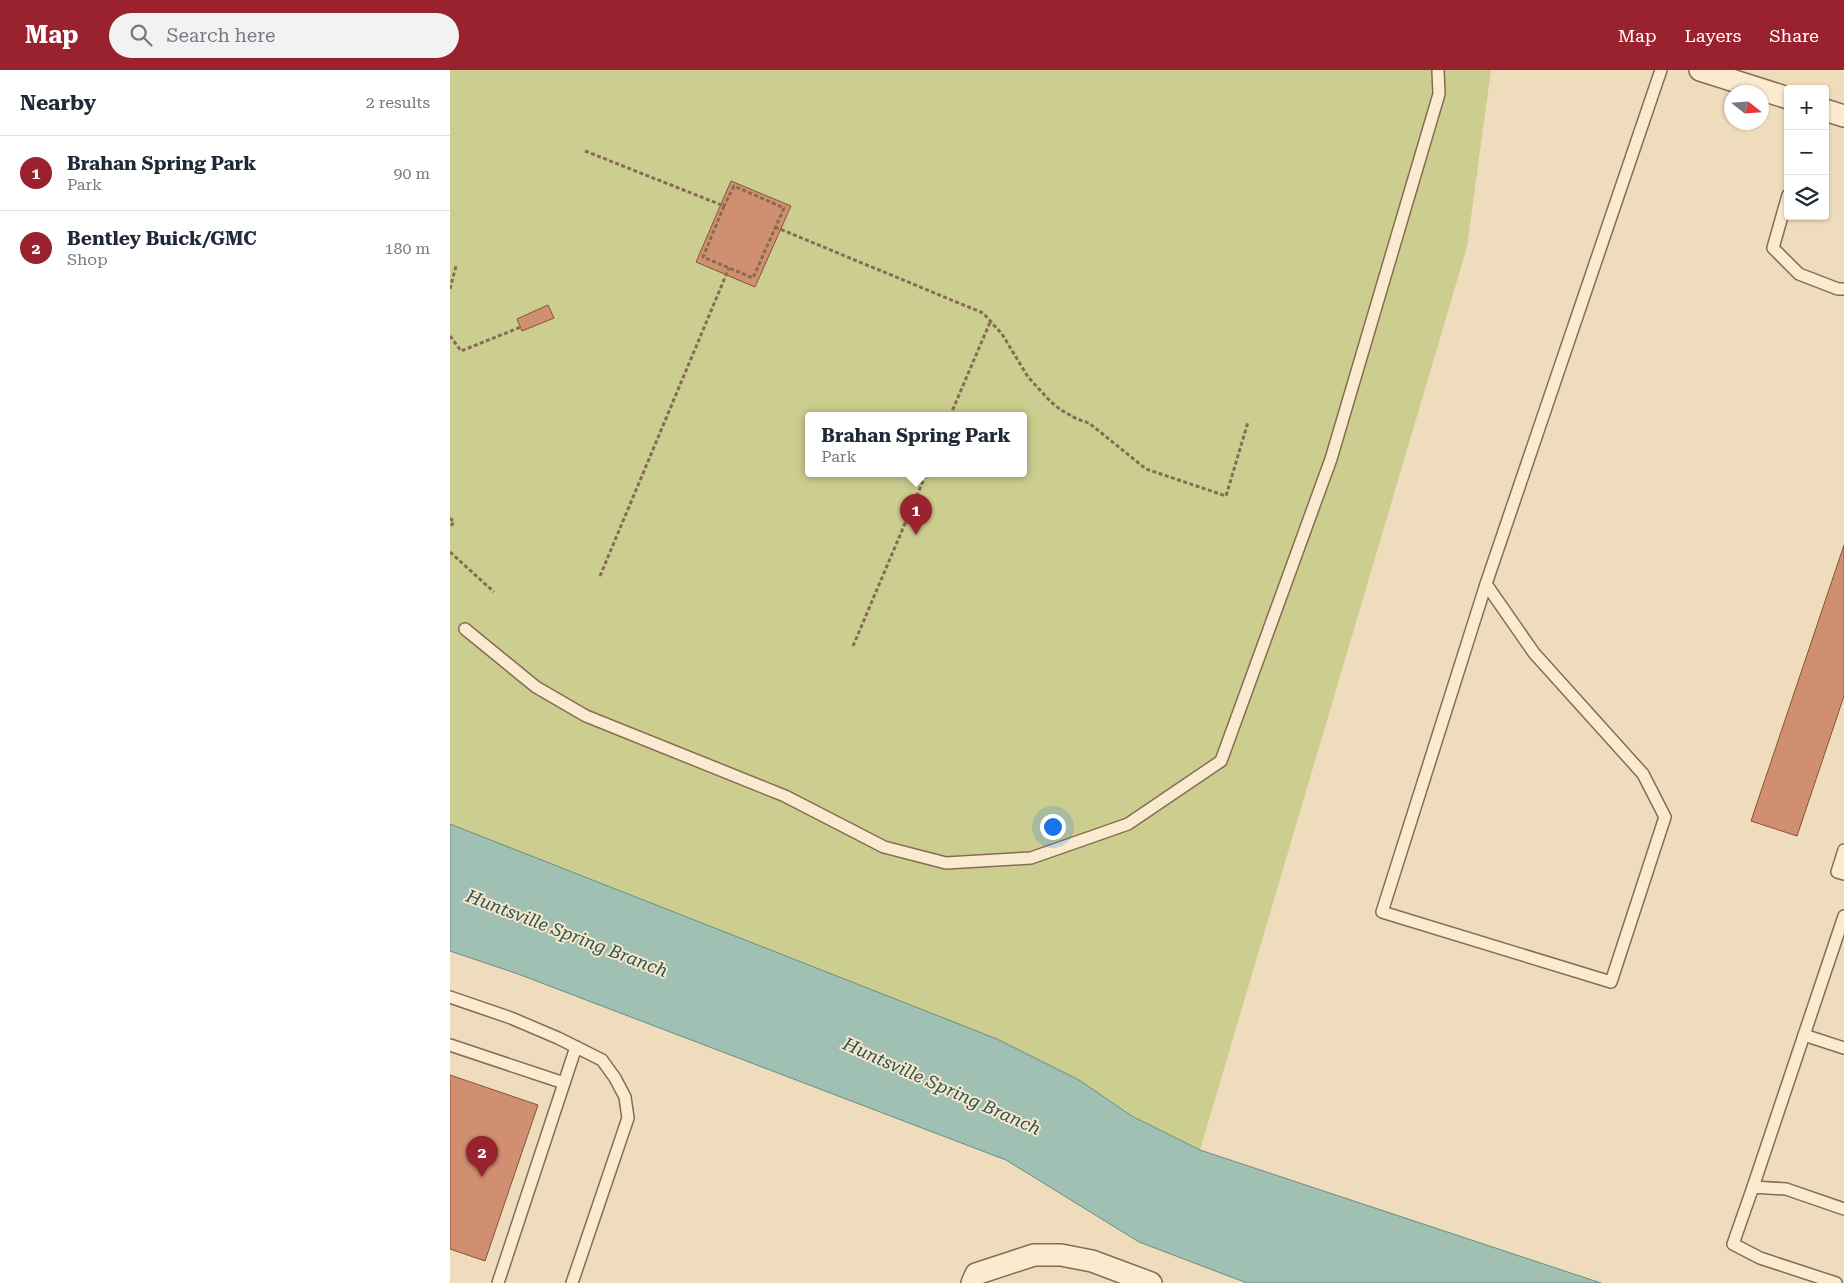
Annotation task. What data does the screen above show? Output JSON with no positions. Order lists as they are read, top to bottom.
{
  "water": ["Huntsville Spring Branch"],
  "north": "right",
  "page": {
    "header": "Map",
    "search": "Search here",
    "nav": ["Map", "Layers", "Share"],
    "heading": ["Nearby", "2 results"],
    "map_buttons": ["+", "−"],
    "list": [
      {
        "mark": "1",
        "name": "Brahan Spring Park",
        "note": "Park",
        "value": "90 m"
      },
      {
        "mark": "2",
        "name": "Bentley Buick/GMC",
        "note": "Shop",
        "value": "180 m"
      }
    ],
    "popup": ["Brahan Spring Park", "Park"],
    "pins": ["1", "2"]
  }
}
